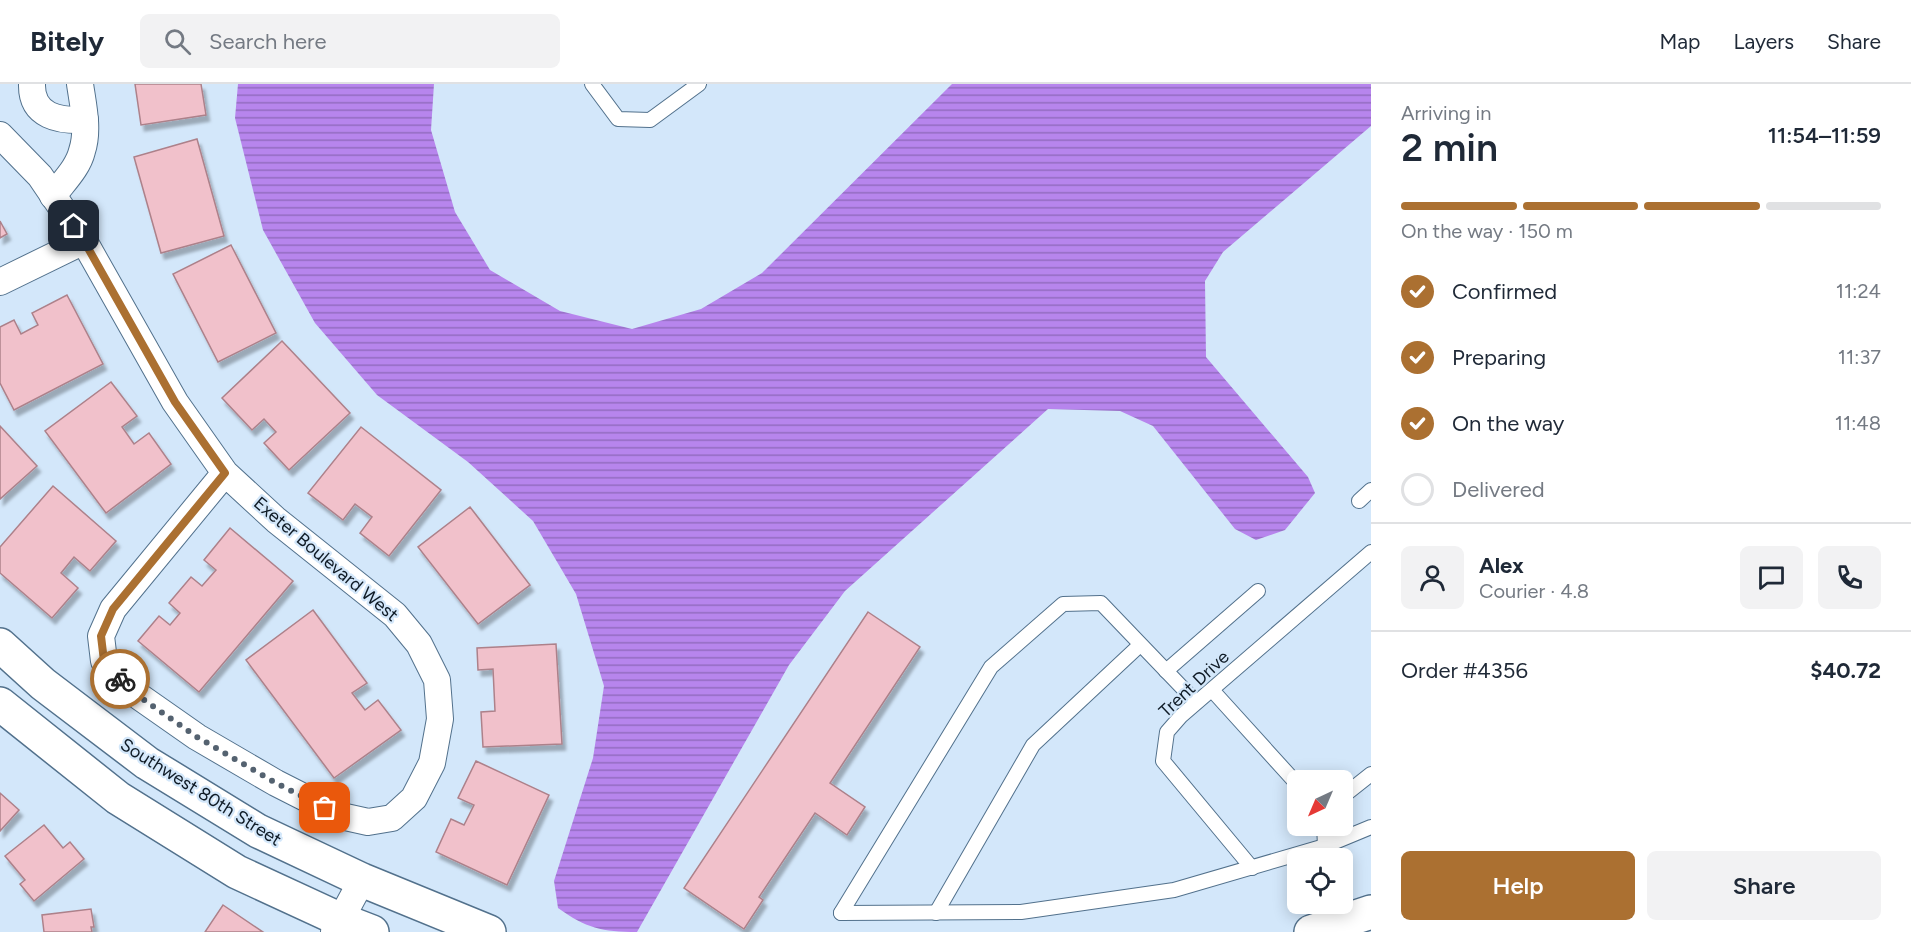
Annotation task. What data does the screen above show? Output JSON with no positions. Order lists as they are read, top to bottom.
{
  "streets": {
    "street": ["Exeter Boulevard West", "Southwest 80th Street"],
    "lane": ["Trent Drive"]
  },
  "north": "bottom left",
  "page": {
    "header": "Bitely",
    "search": "Search here",
    "nav": ["Map", "Layers", "Share"],
    "heading": ["2 min", "Arriving in", "11:54–11:59"],
    "panel": [
      "Alex",
      "Courier · 4.8",
      "Order #4356",
      "$40.72"
    ],
    "bar": "On the way · 150 m",
    "list": [
      ["Confirmed", "11:24"],
      ["Preparing", "11:37"],
      ["On the way", "11:48"],
      "Delivered"
    ],
    "buttons": ["Help", "Share"]
  }
}
